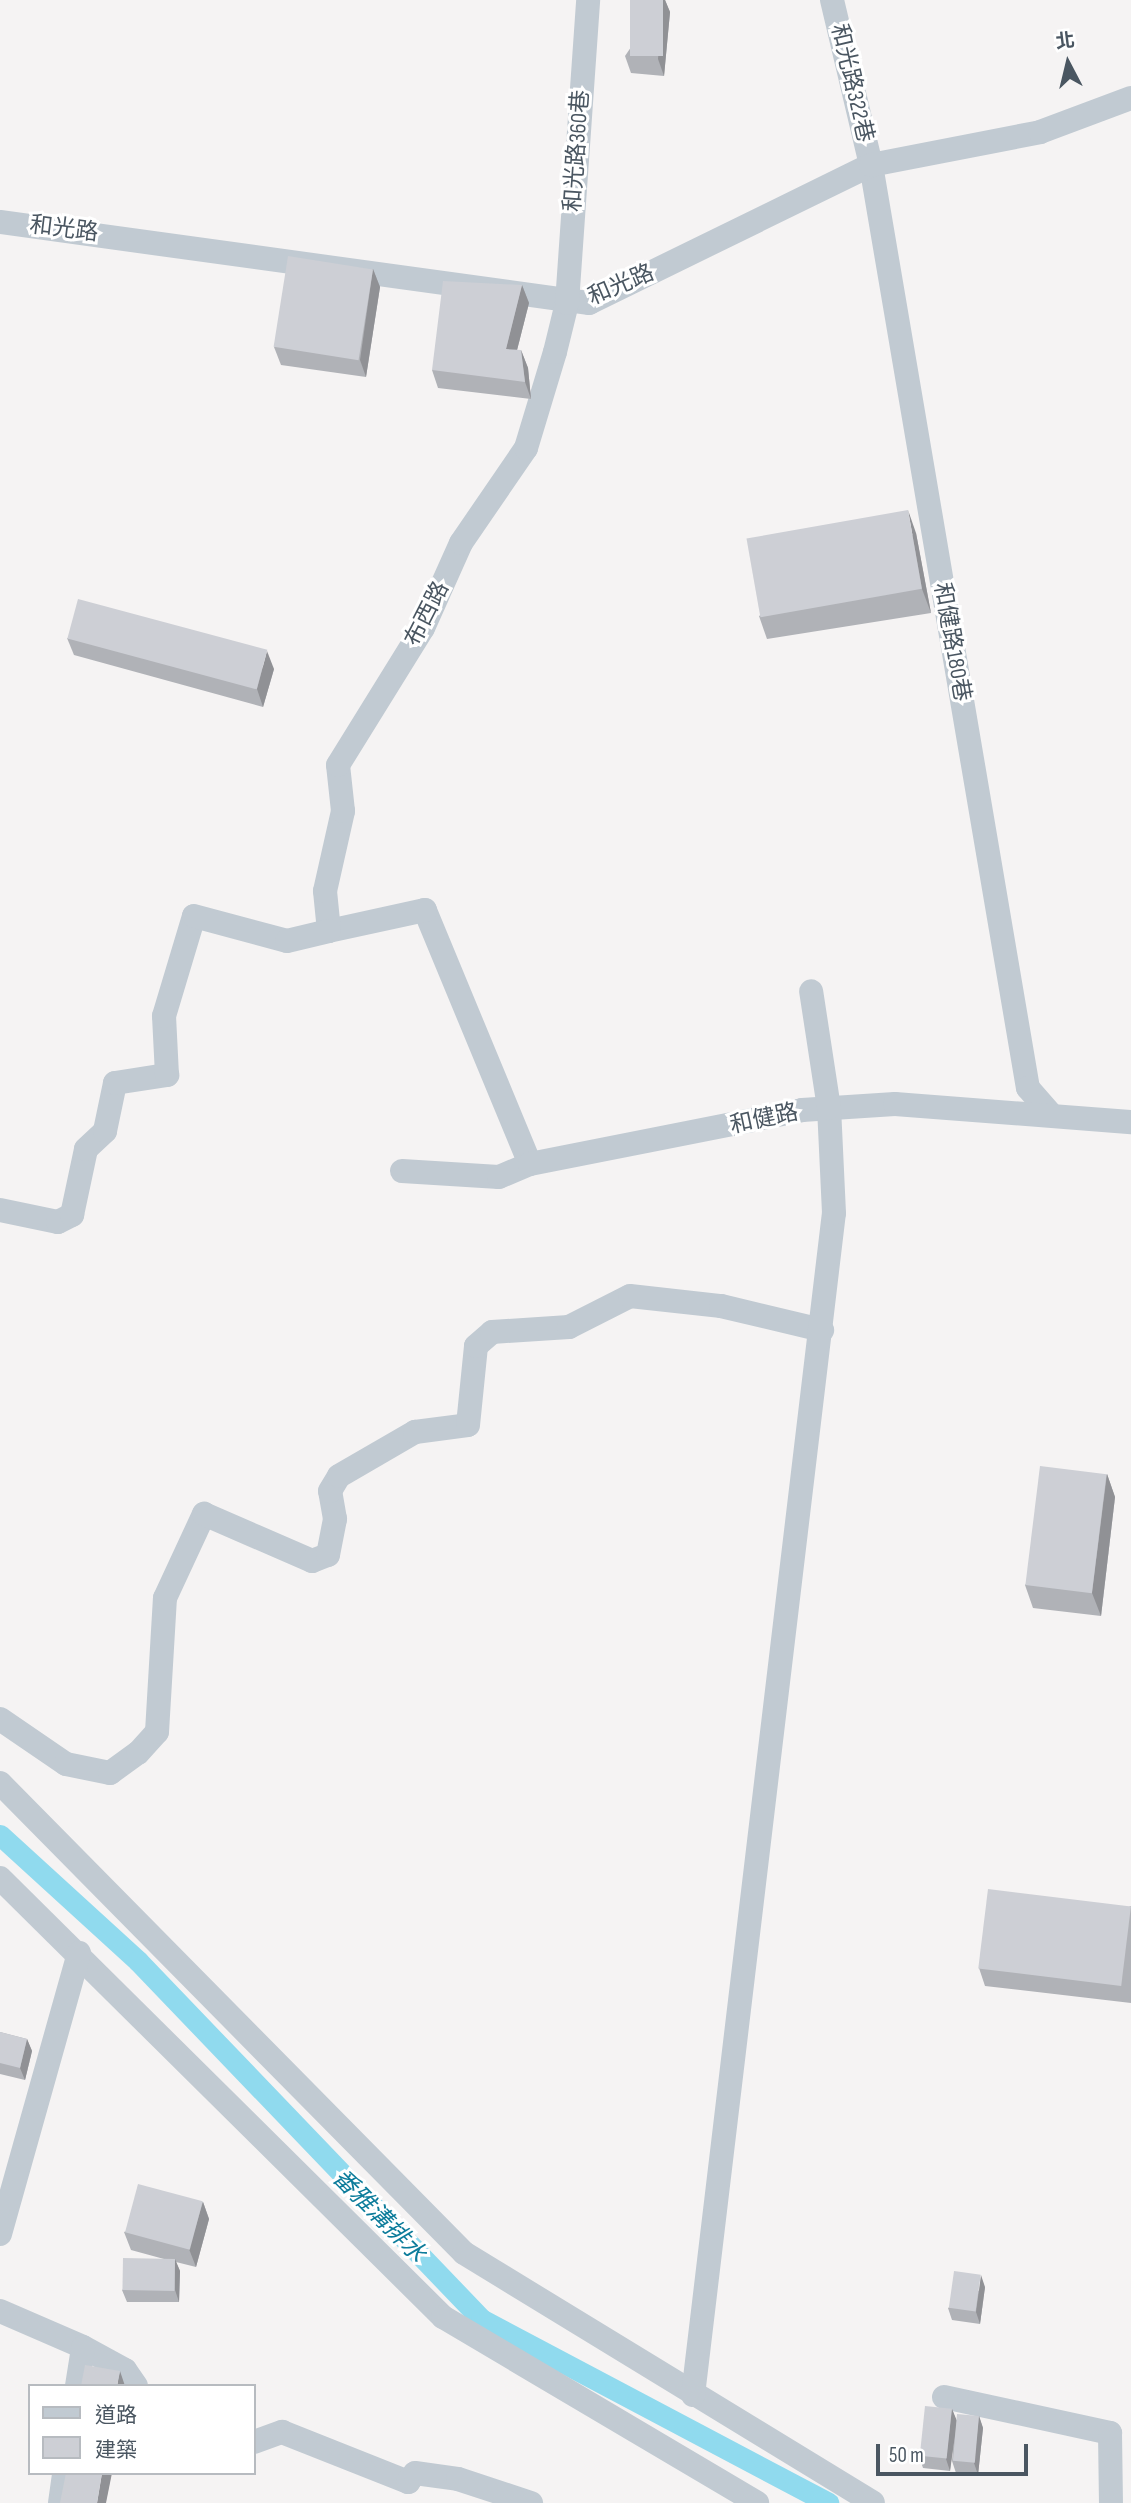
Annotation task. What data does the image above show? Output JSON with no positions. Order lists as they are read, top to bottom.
{
  "streets": {
    "street": [
      "和光路322巷",
      "和光路360巷",
      "和光路",
      "布西路",
      "和健路180巷",
      "和健路"
    ]
  },
  "crossings": [
    ["和光路322巷", "和光路"],
    ["和光路322巷", "和健路180巷"],
    ["和光路360巷", "和光路"],
    ["和光路360巷", "布西路"],
    ["和光路", "布西路"],
    ["和光路", "和健路180巷"],
    ["和健路180巷", "和健路"]
  ],
  "water": ["番雅溝排水"],
  "legend": ["道路", "建築"],
  "scale_bar": "50 m",
  "north": "top"
}
